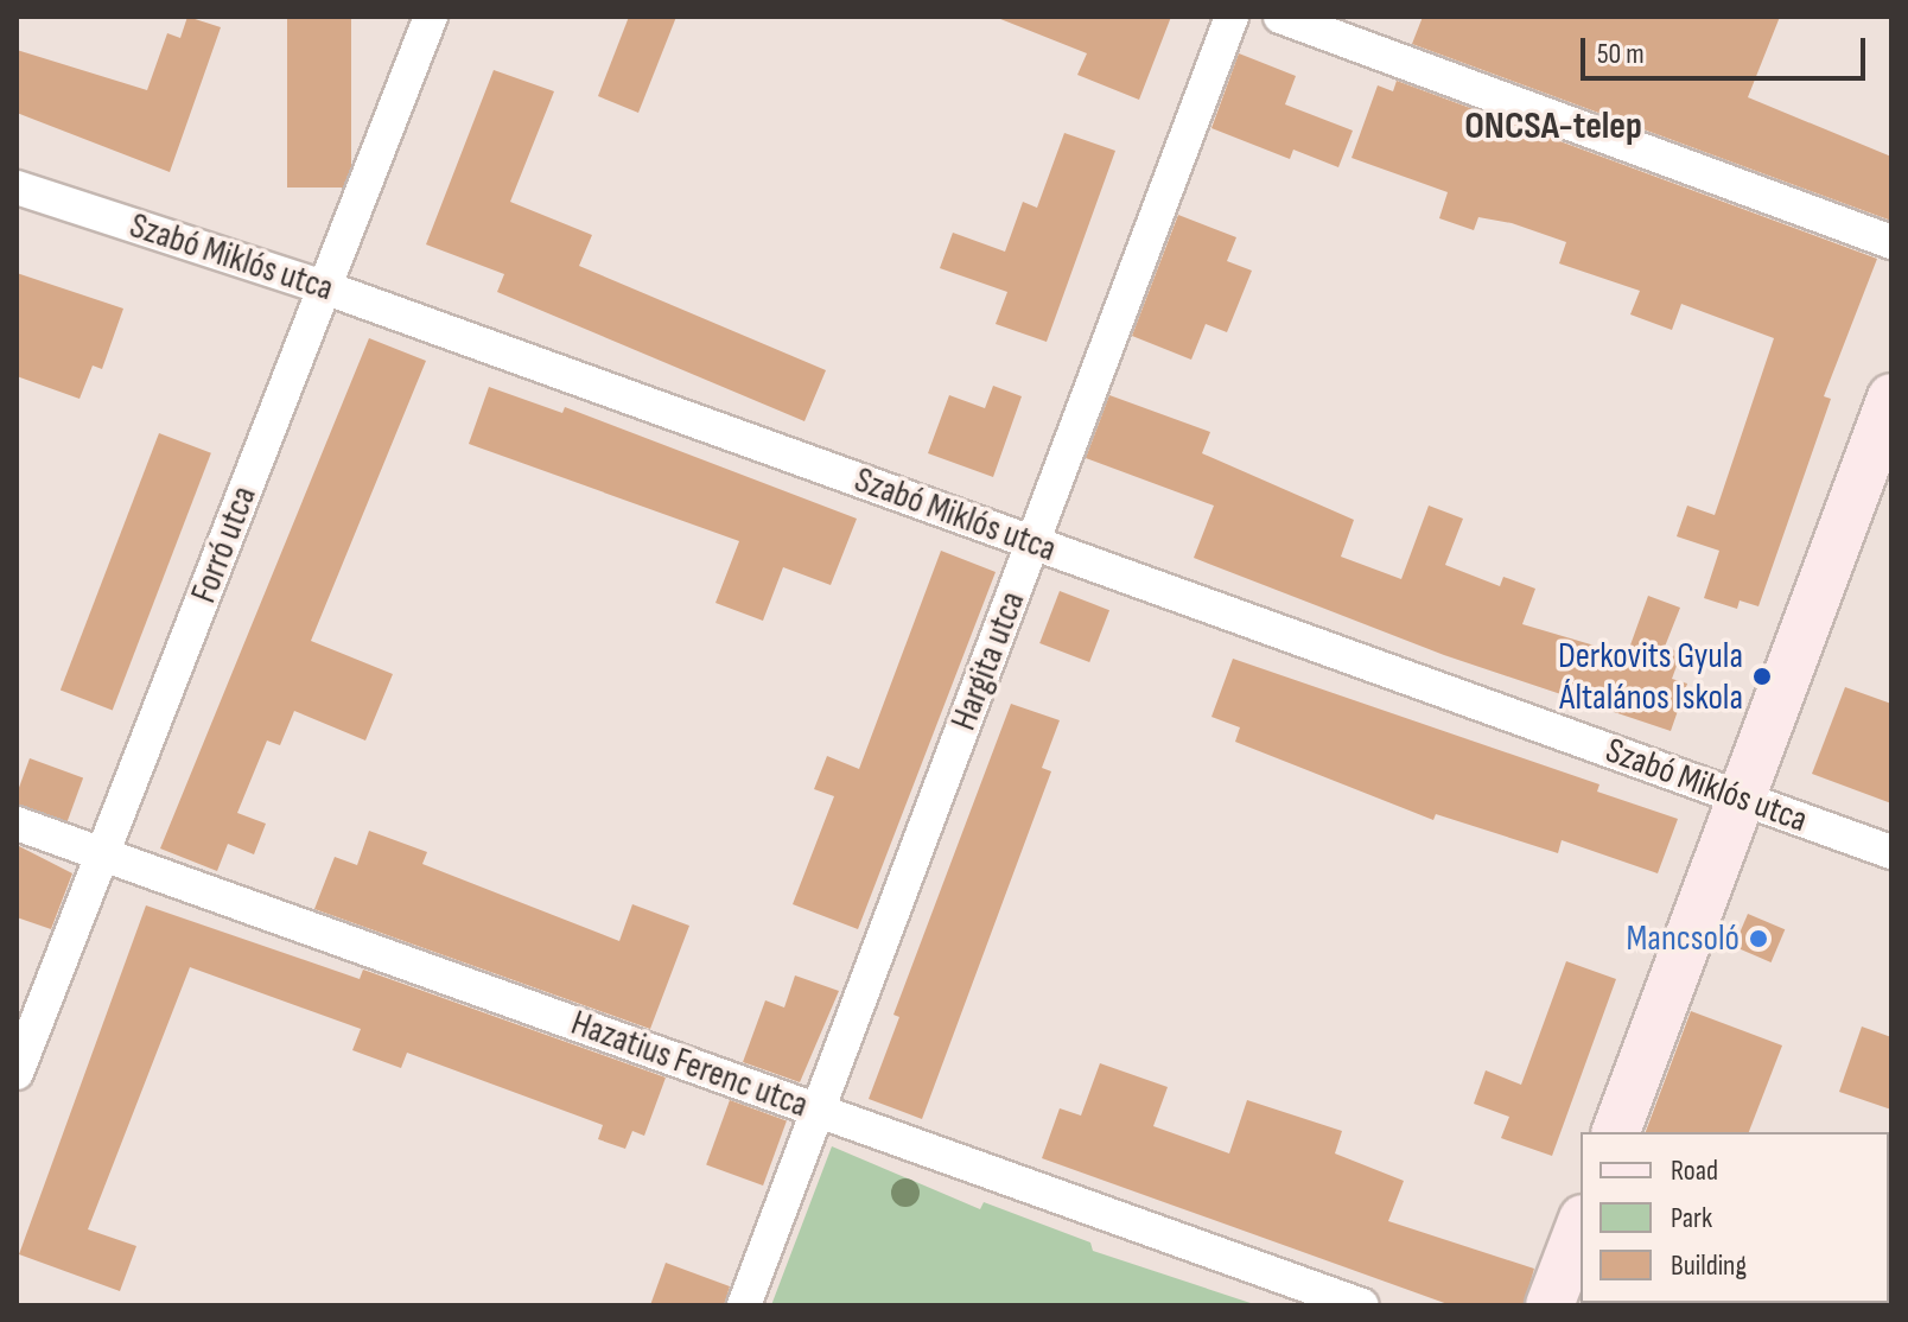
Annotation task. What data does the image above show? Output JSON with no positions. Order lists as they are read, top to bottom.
{
  "streets": {
    "street": [
      "Szabó Miklós utca",
      "Forró utca",
      "Hargita utca",
      "Hazatius Ferenc utca"
    ]
  },
  "crossings": [
    ["Szabó Miklós utca", "Forró utca"],
    ["Szabó Miklós utca", "Hargita utca"],
    ["Forró utca", "Hazatius Ferenc utca"],
    ["Hargita utca", "Hazatius Ferenc utca"]
  ],
  "districts": ["ONCSA-telep"],
  "places": ["Derkovits Gyula Általános Iskola", "Mancsoló"],
  "legend": ["Road", "Park", "Building"],
  "scale_bar": "50 m"
}
